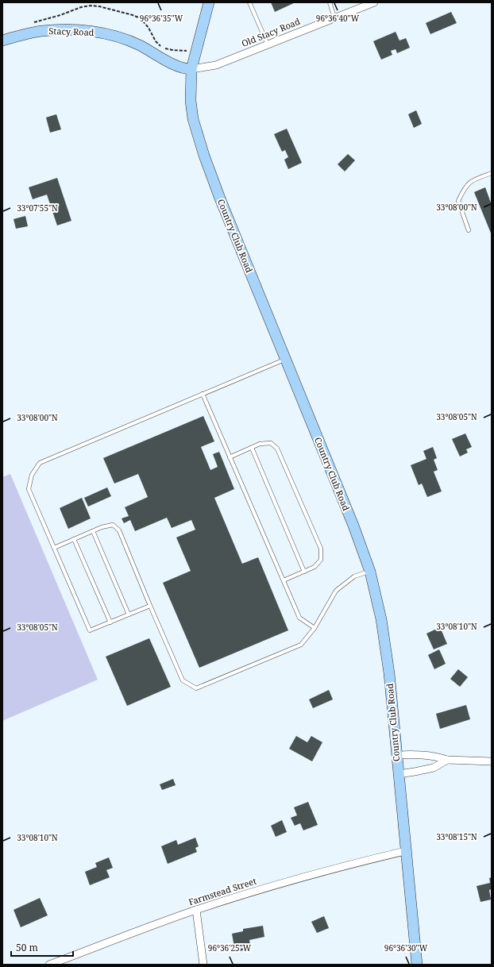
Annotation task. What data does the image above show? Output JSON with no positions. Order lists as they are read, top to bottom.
{
  "streets": {
    "main road": ["Stacy Road", "Country Club Road"],
    "street": ["Old Stacy Road", "Farmstead Street"]
  },
  "crossings": [
    ["Stacy Road", "Old Stacy Road"],
    ["Stacy Road", "Country Club Road"],
    ["Old Stacy Road", "Country Club Road"],
    ["Country Club Road", "Farmstead Street"]
  ],
  "scale_bar": "50 m",
  "coordinates": [
    "96°36'35\"W",
    "96°36'40\"W",
    "33°08'00\"N",
    "33°07'55\"N",
    "33°08'05\"N",
    "33°08'10\"N",
    "33°08'15\"N",
    "96°36'25\"W",
    "96°36'30\"W"
  ]
}
